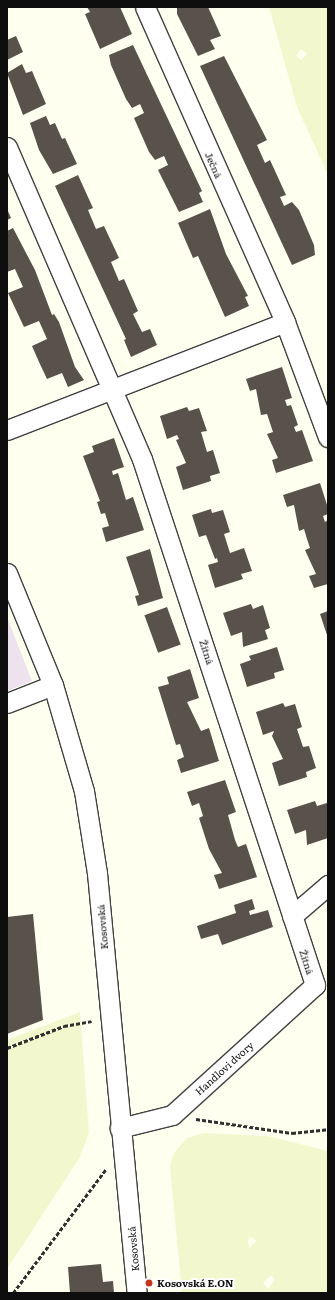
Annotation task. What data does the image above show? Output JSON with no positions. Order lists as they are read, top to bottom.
{
  "streets": {
    "street": [
      "Ječná",
      "Žitná",
      "Kosovská",
      "Handlovi dvory"
    ]
  },
  "crossings": [
    ["Žitná", "Handlovi dvory"],
    ["Kosovská", "Handlovi dvory"]
  ],
  "places": ["Kosovská E.ON"]
}
